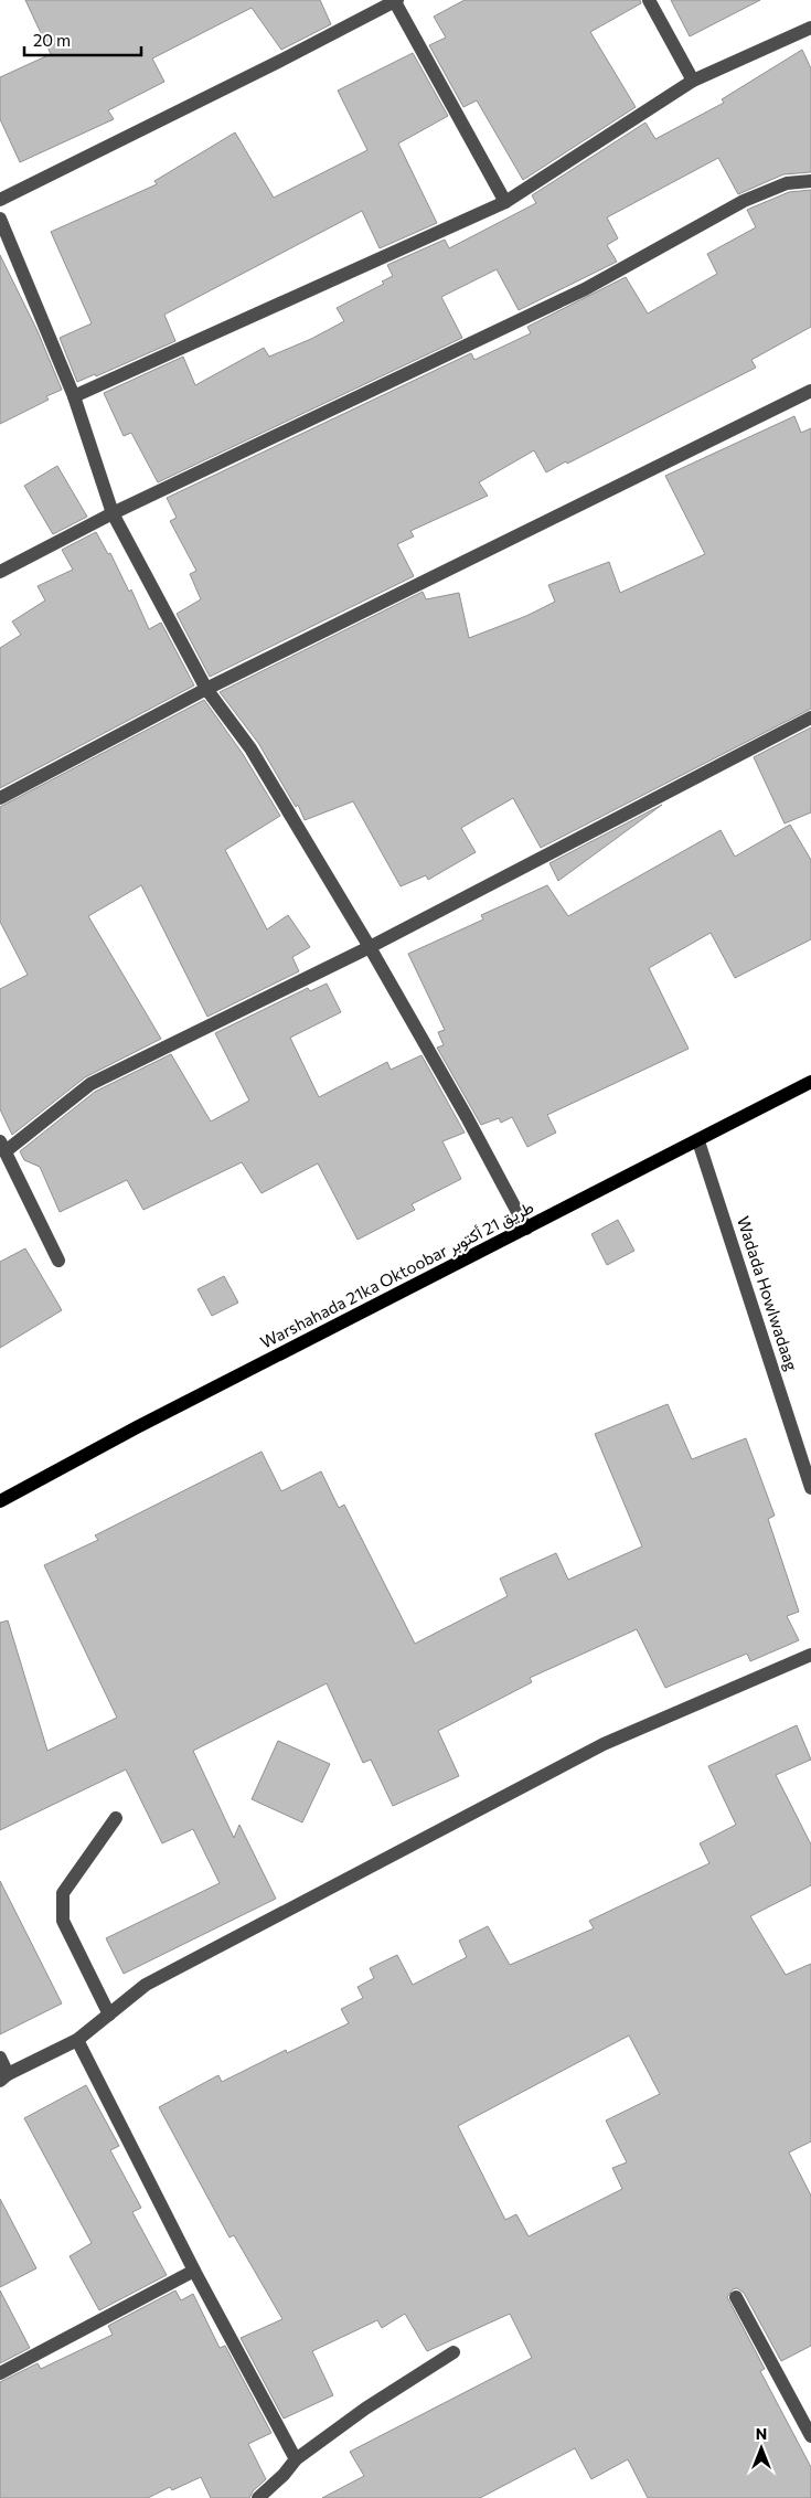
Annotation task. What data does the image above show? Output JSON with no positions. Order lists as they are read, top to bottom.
{
  "streets": {
    "main road": ["Warshahada 21ka Oktoobar طريق 21 أكتوبر"],
    "street": ["Wadada Howlwadaag"]
  },
  "crossings": [
    ["Warshahada 21ka Oktoobar طريق 21 أكتوبر", "Wadada Howlwadaag"]
  ],
  "scale_bar": "20 m",
  "north": "top"
}
